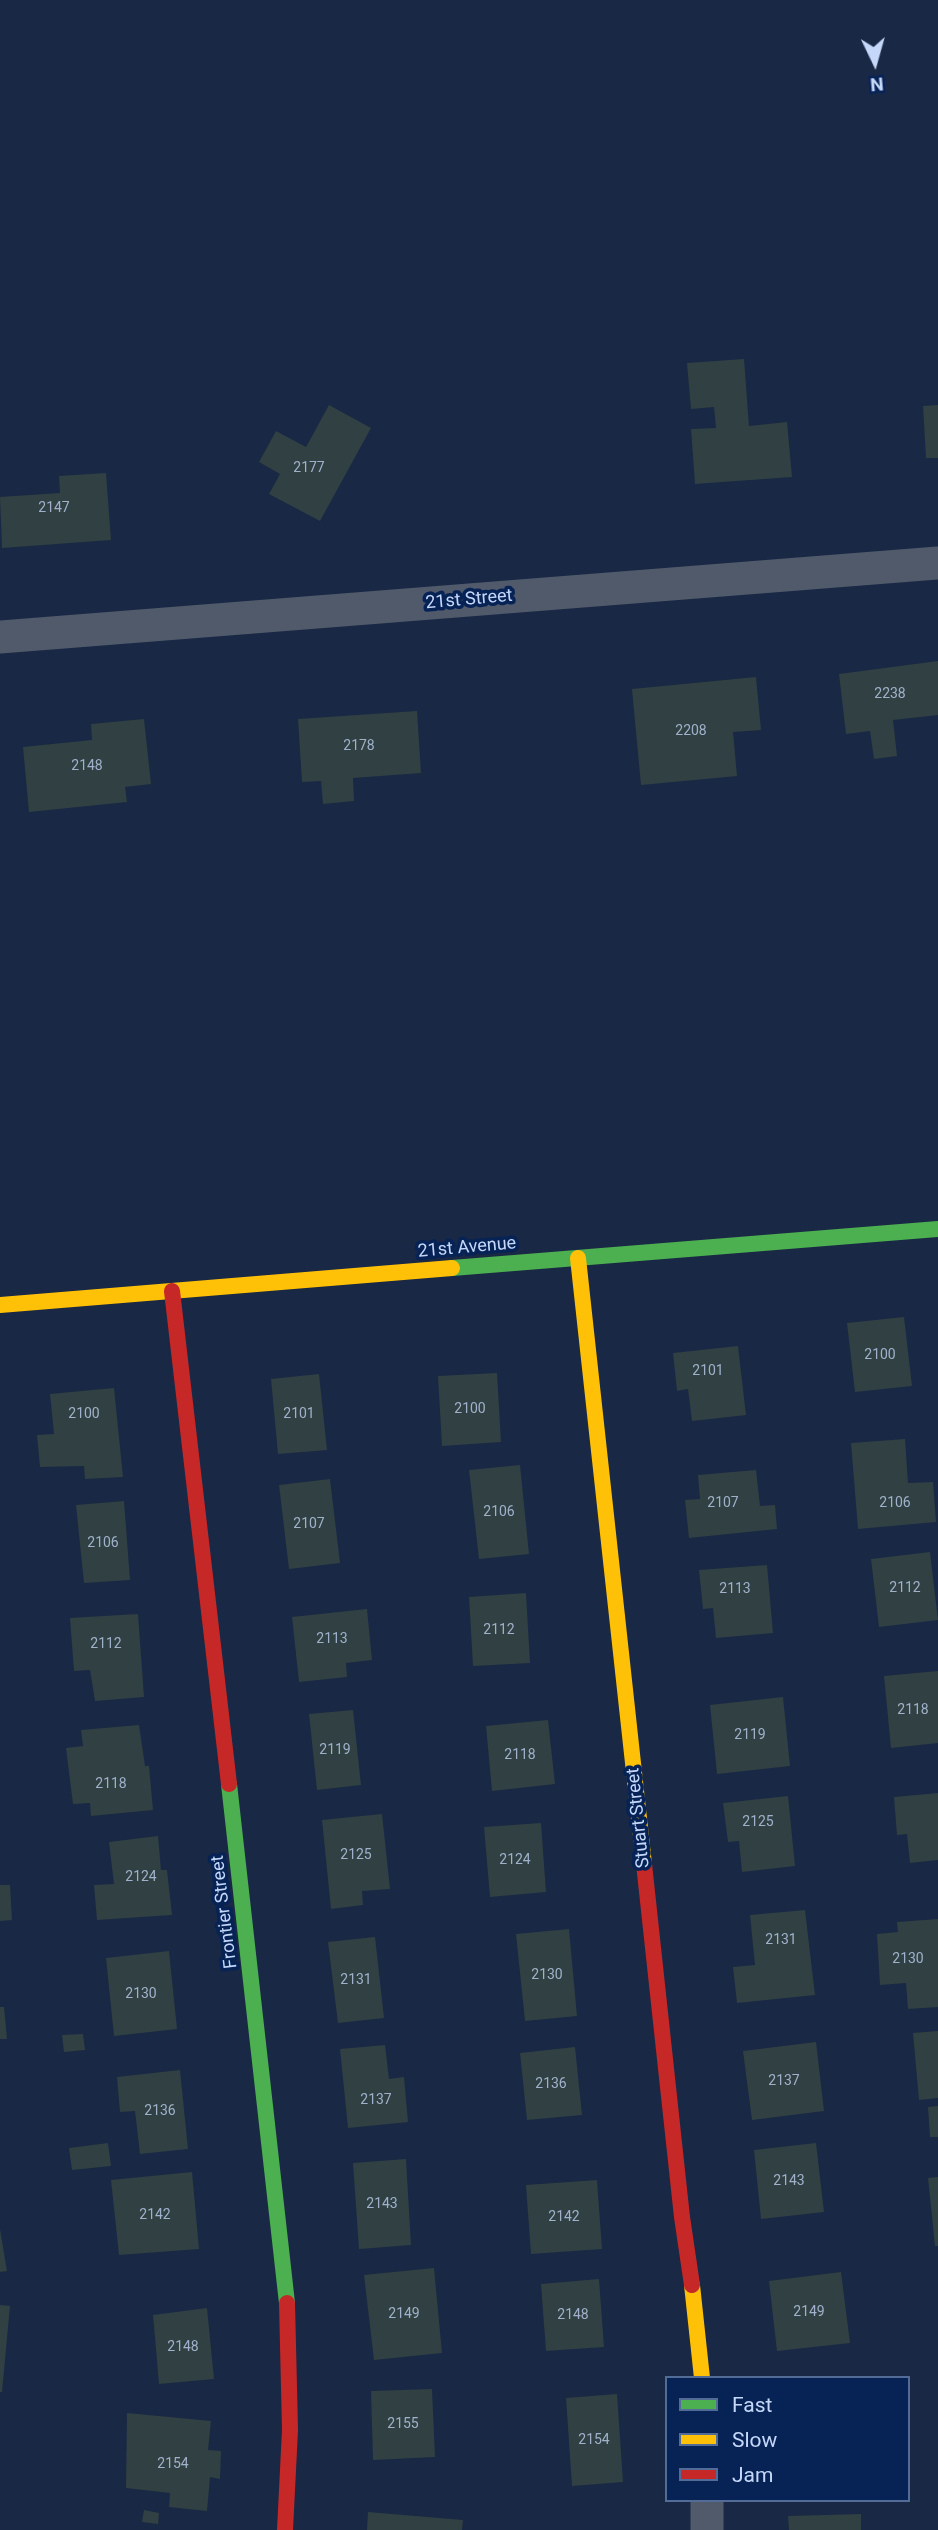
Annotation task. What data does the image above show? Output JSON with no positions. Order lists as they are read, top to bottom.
{
  "streets": {
    "street": [
      "21st Street",
      "21st Avenue",
      "Stuart Street",
      "Frontier Street"
    ]
  },
  "crossings": [
    ["21st Avenue", "Stuart Street"],
    ["21st Avenue", "Frontier Street"]
  ],
  "house_numbers": [
    "2177",
    "2147",
    "2238",
    "2208",
    "2178",
    "2148",
    "2100",
    "2101",
    "2100",
    "2100",
    "2101",
    "2107",
    "2106",
    "2106",
    "2107",
    "2106",
    "2112",
    "2113",
    "2112",
    "2113",
    "2112",
    "2118",
    "2119",
    "2119",
    "2118",
    "2118",
    "2125",
    "2125",
    "2124",
    "2124",
    "2131",
    "2130",
    "2130",
    "2131",
    "2130",
    "2137",
    "2136",
    "2137",
    "2136",
    "2143",
    "2143",
    "2142",
    "2142",
    "2149",
    "2149",
    "2148",
    "2148",
    "2155",
    "2154",
    "2154"
  ],
  "legend": ["Fast", "Slow", "Jam"],
  "north": "bottom"
}
